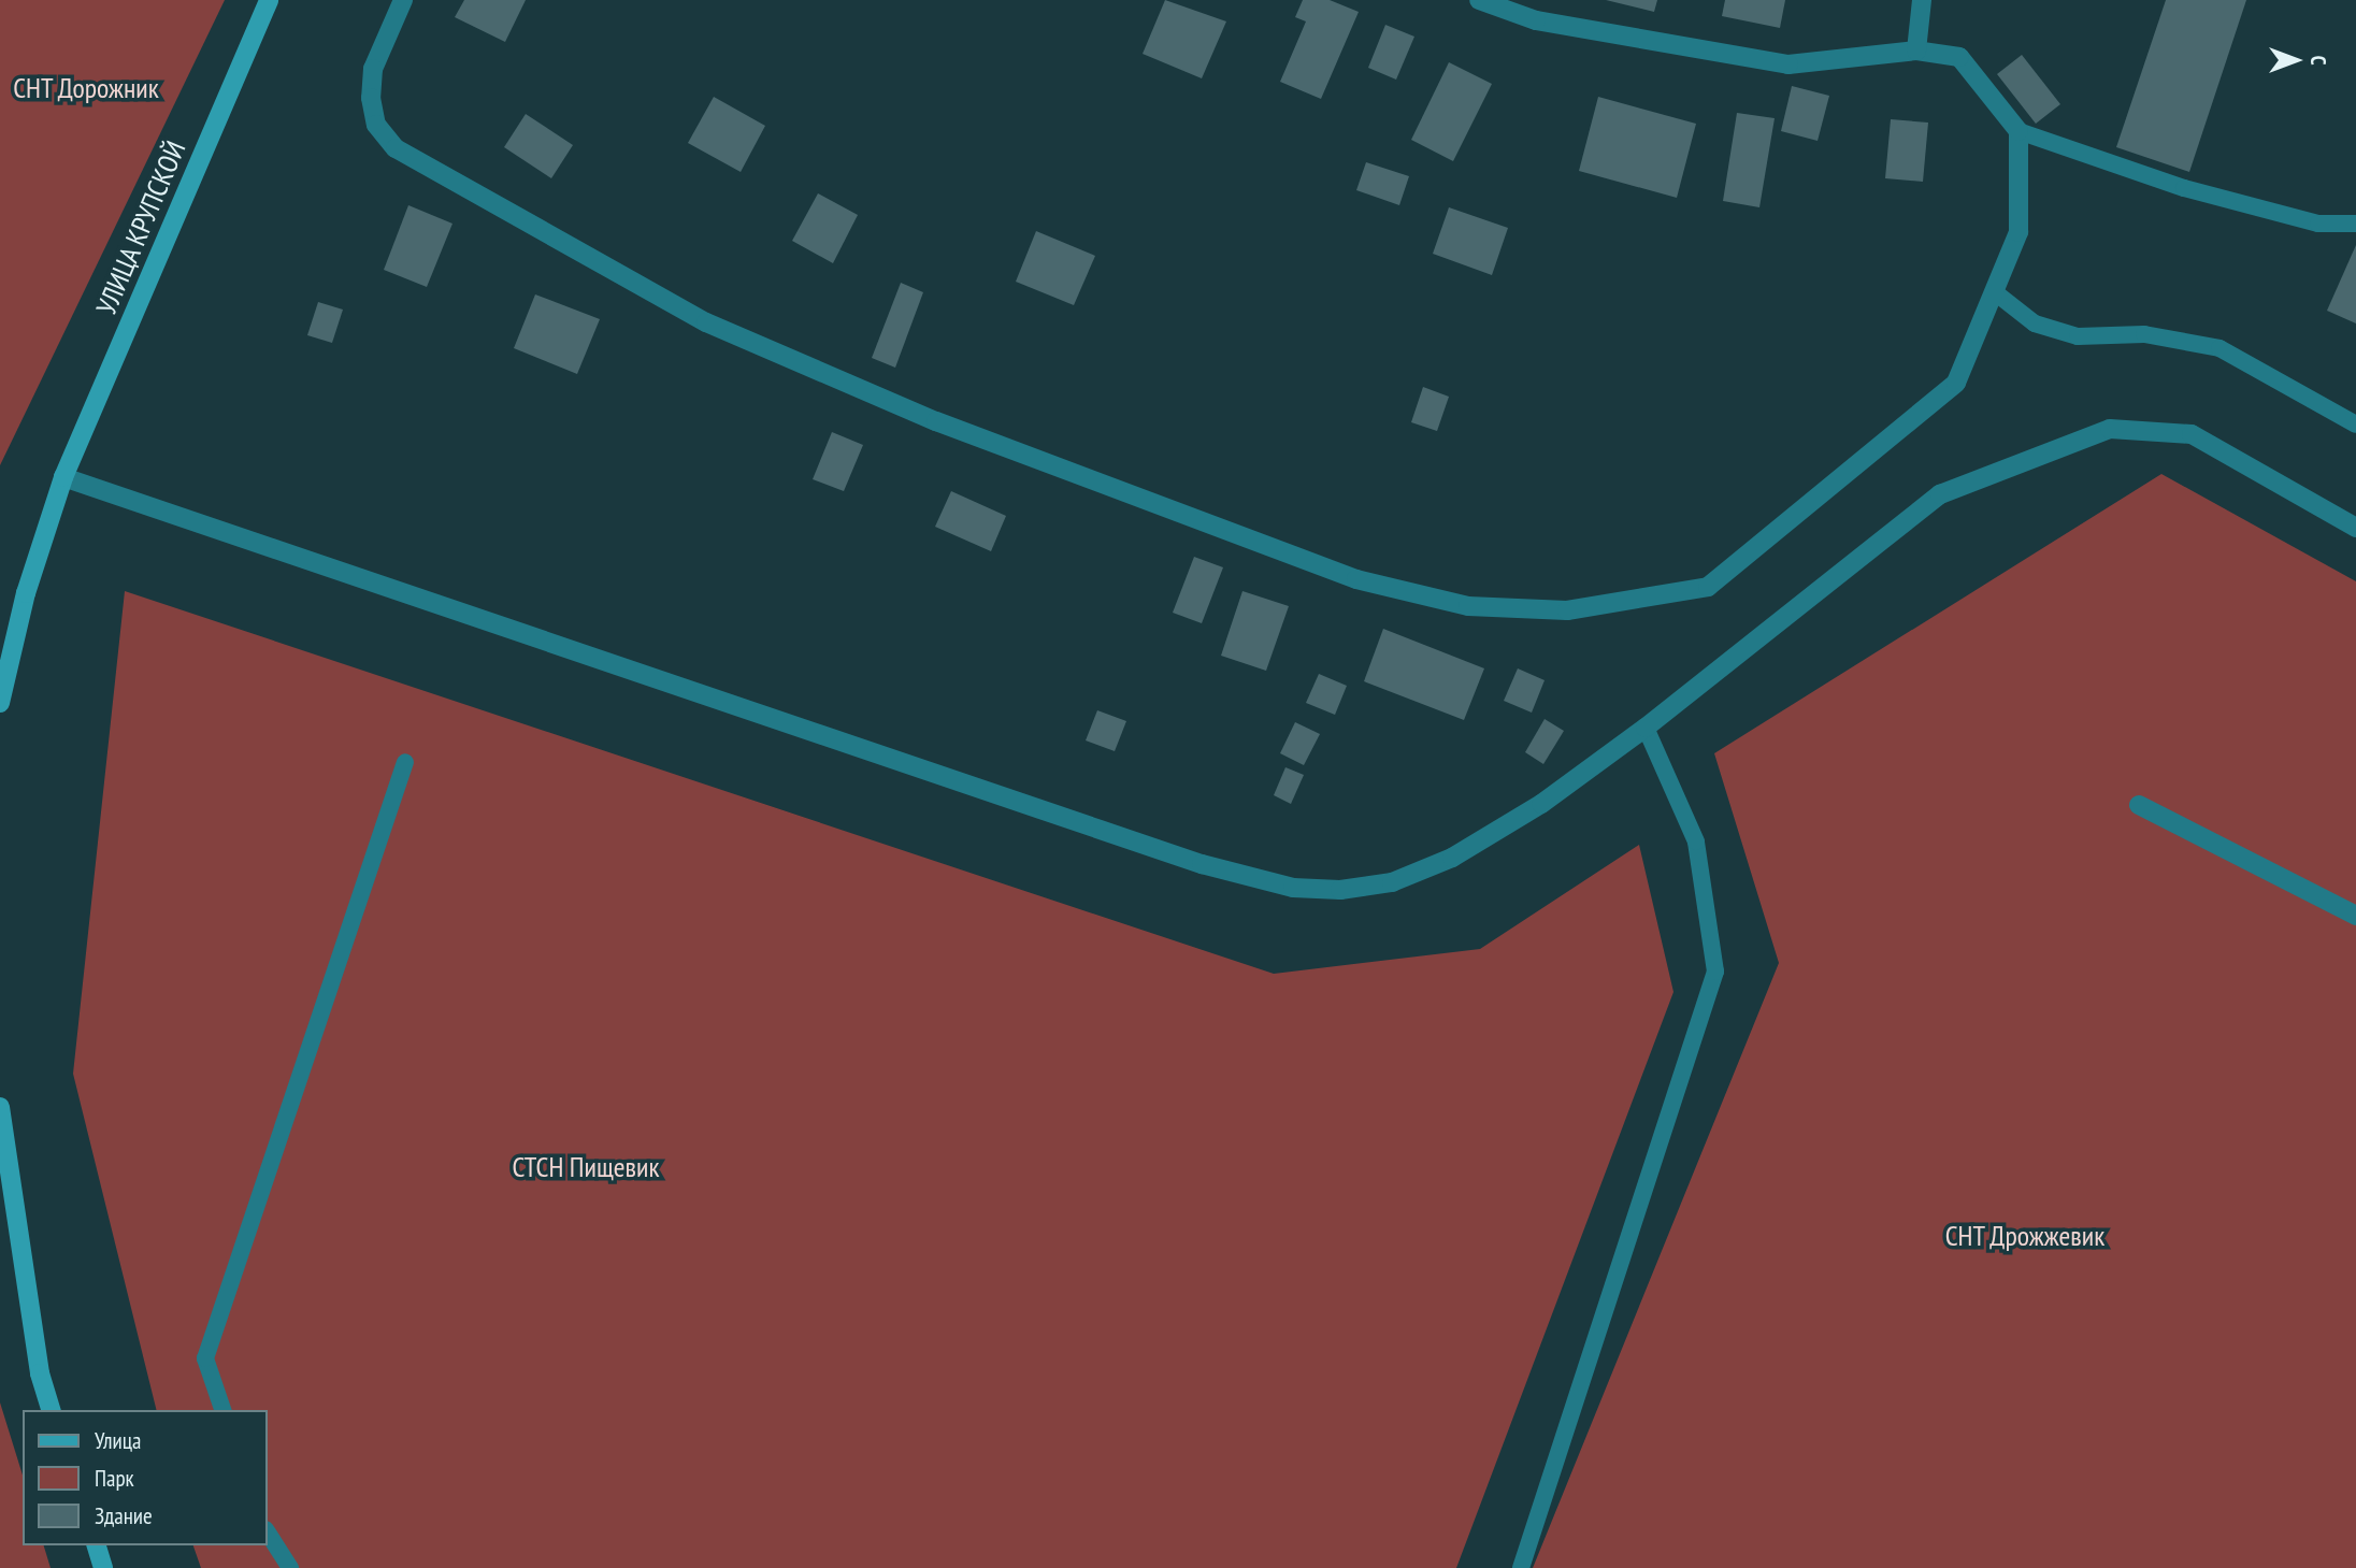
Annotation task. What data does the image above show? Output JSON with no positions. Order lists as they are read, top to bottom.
{
  "streets": {
    "street": ["УЛИЦА КРУПСКОЙ"]
  },
  "parks": ["СНТ Дорожник", "СТСН Пищевик", "СНТ Дрожжевик"],
  "legend": ["Улица", "Парк", "Здание"],
  "north": "right"
}
